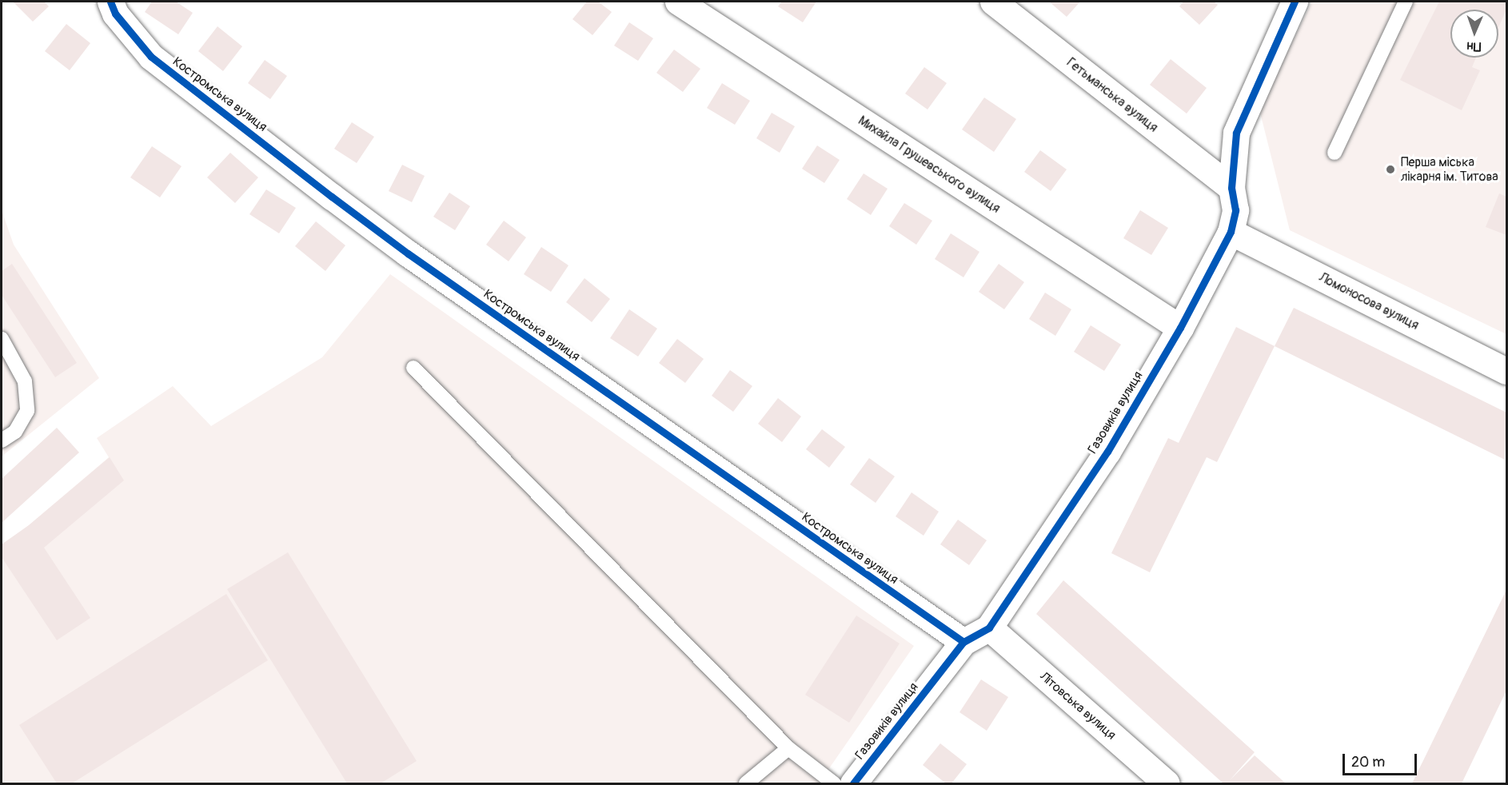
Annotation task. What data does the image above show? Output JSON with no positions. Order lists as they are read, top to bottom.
{
  "streets": {
    "street": [
      "Костромська вулиця",
      "Гетьманська вулиця",
      "Михайла Грушевського вулиця",
      "Ломоносова вулиця",
      "Газовиків вулиця",
      "Літовська вулиця"
    ]
  },
  "crossings": [
    ["Костромська вулиця", "Газовиків вулиця"],
    ["Гетьманська вулиця", "Газовиків вулиця"],
    ["Михайла Грушевського вулиця", "Газовиків вулиця"],
    ["Ломоносова вулиця", "Газовиків вулиця"],
    ["Газовиків вулиця", "Літовська вулиця"]
  ],
  "places": ["Перша міська лікарня ім. Титова"],
  "scale_bar": "20 m",
  "north": "bottom"
}
